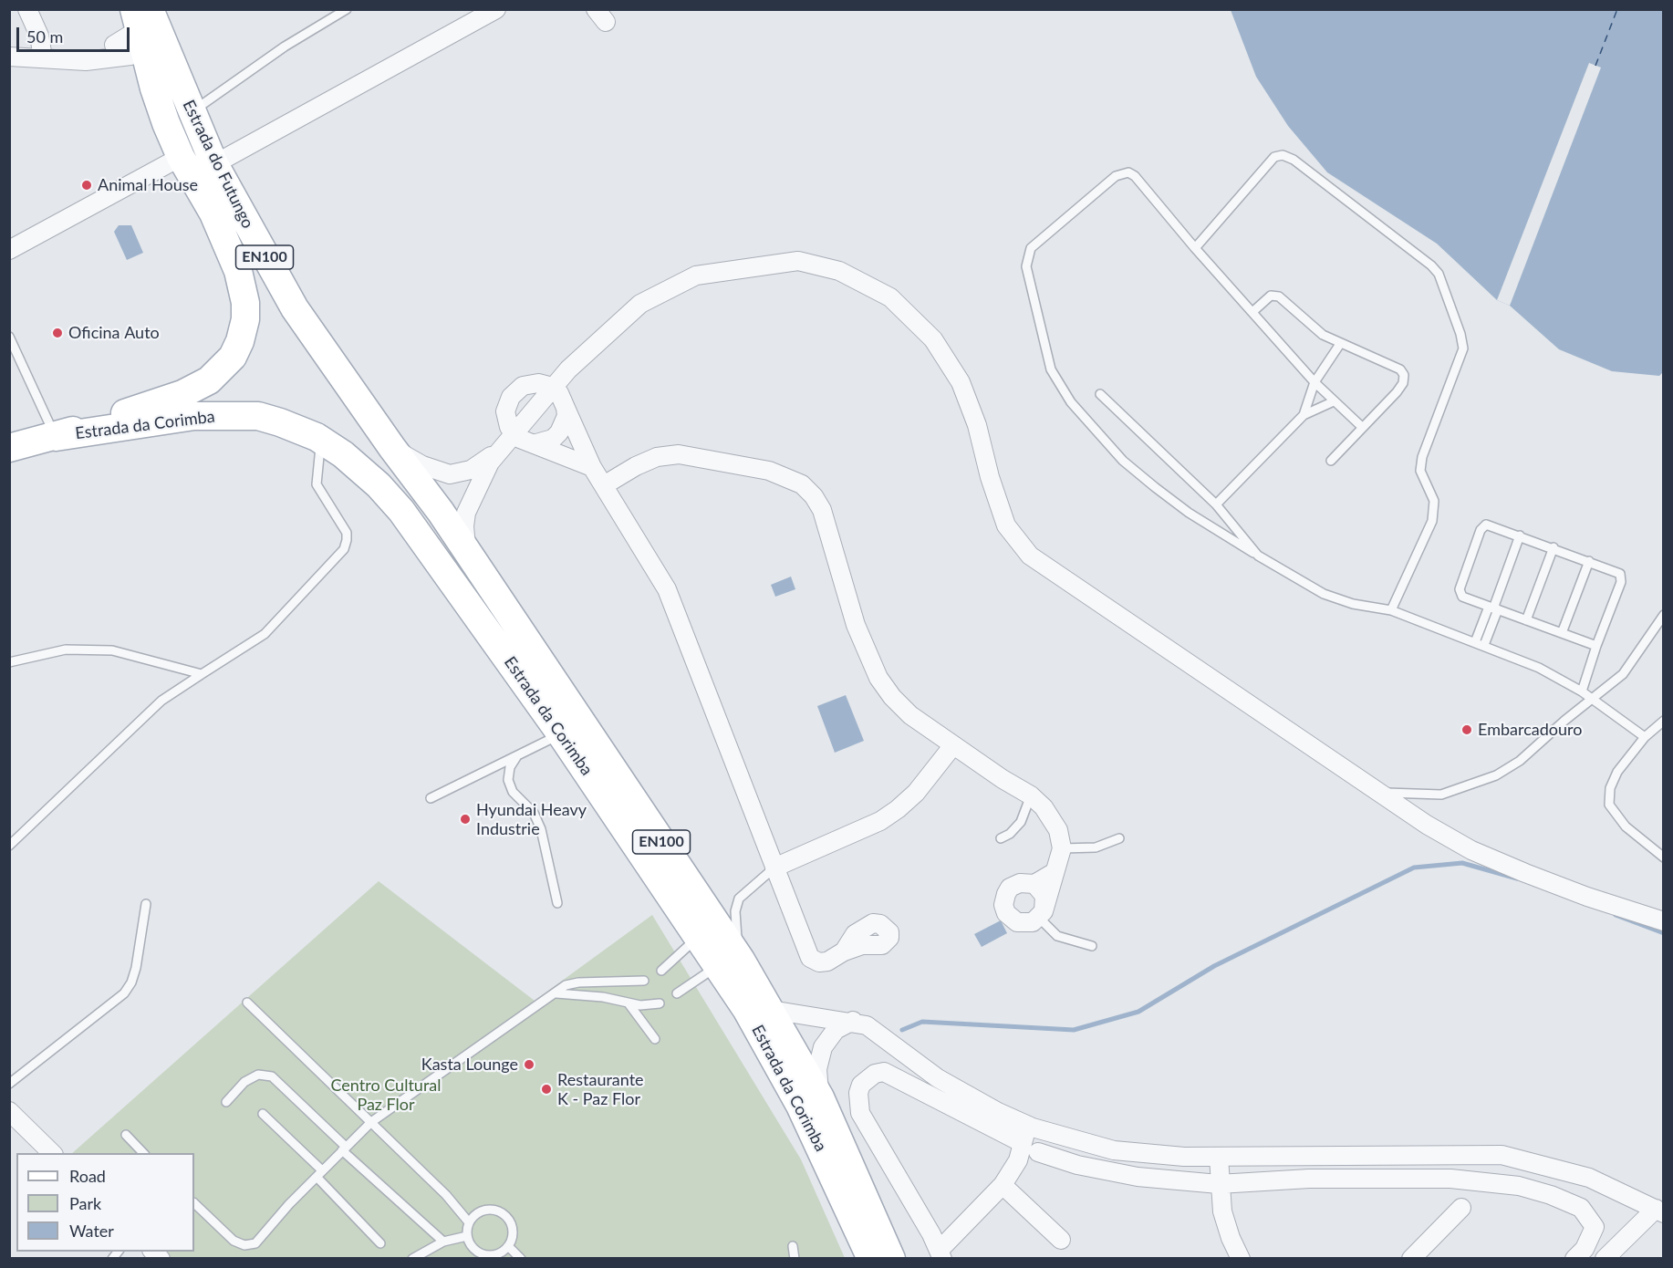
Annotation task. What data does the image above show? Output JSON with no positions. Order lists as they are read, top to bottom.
{
  "streets": {
    "main road": ["Estrada do Futungo", "EN100", "Estrada da Corimba"]
  },
  "crossings": [
    ["Estrada do Futungo", "Estrada da Corimba"]
  ],
  "parks": ["Centro Cultural Paz Flor"],
  "places": [
    "Animal House",
    "Oficina Auto",
    "Embarcadouro",
    "Hyundai Heavy Industrie",
    "Kasta Lounge",
    "Restaurante K - Paz Flor"
  ],
  "legend": ["Road", "Park", "Water"],
  "scale_bar": "50 m"
}
